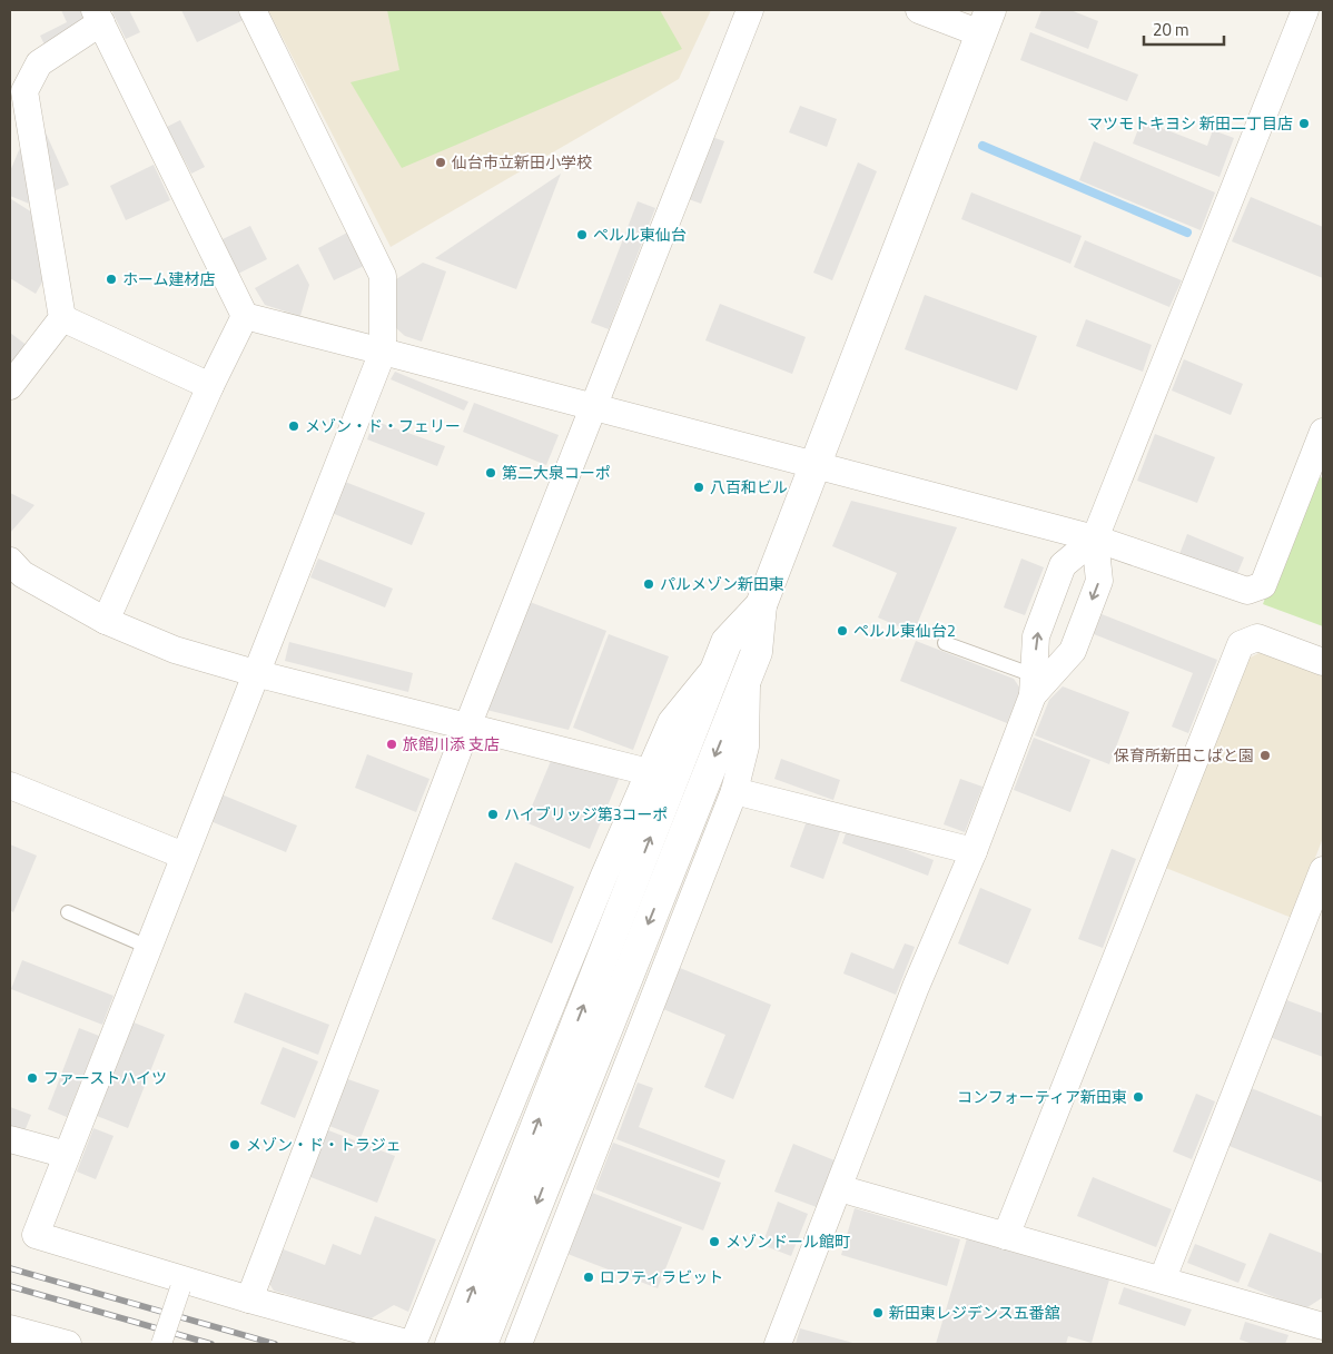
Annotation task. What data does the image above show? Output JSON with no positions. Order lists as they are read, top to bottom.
{
  "places": [
    "マツモトキヨシ 新田二丁目店",
    "仙台市立新田小学校",
    "ペルル東仙台",
    "ホーム建材店",
    "メゾン・ド・フェリー",
    "第二大泉コーポ",
    "八百和ビル",
    "パルメゾン新田東",
    "ペルル東仙台2",
    "旅館川添 支店",
    "保育所新田こばと園",
    "ハイブリッジ第3コーポ",
    "ファーストハイツ",
    "コンフォーティア新田東",
    "メゾン・ド・トラジェ",
    "メゾンドール館町",
    "ロフティラビット",
    "新田東レジデンス五番舘"
  ],
  "scale_bar": "20 m"
}
